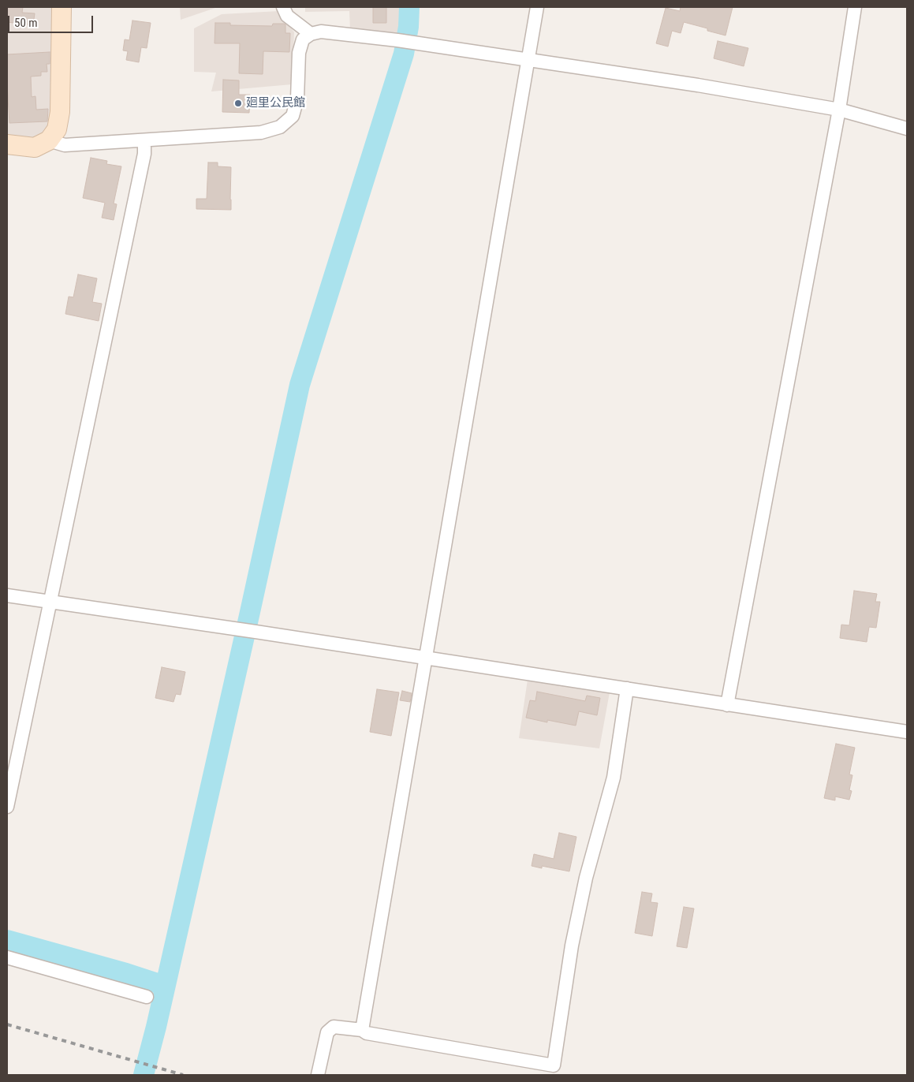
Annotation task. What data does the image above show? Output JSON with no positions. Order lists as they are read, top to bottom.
{
  "places": ["廻里公民館"],
  "scale_bar": "50 m"
}
